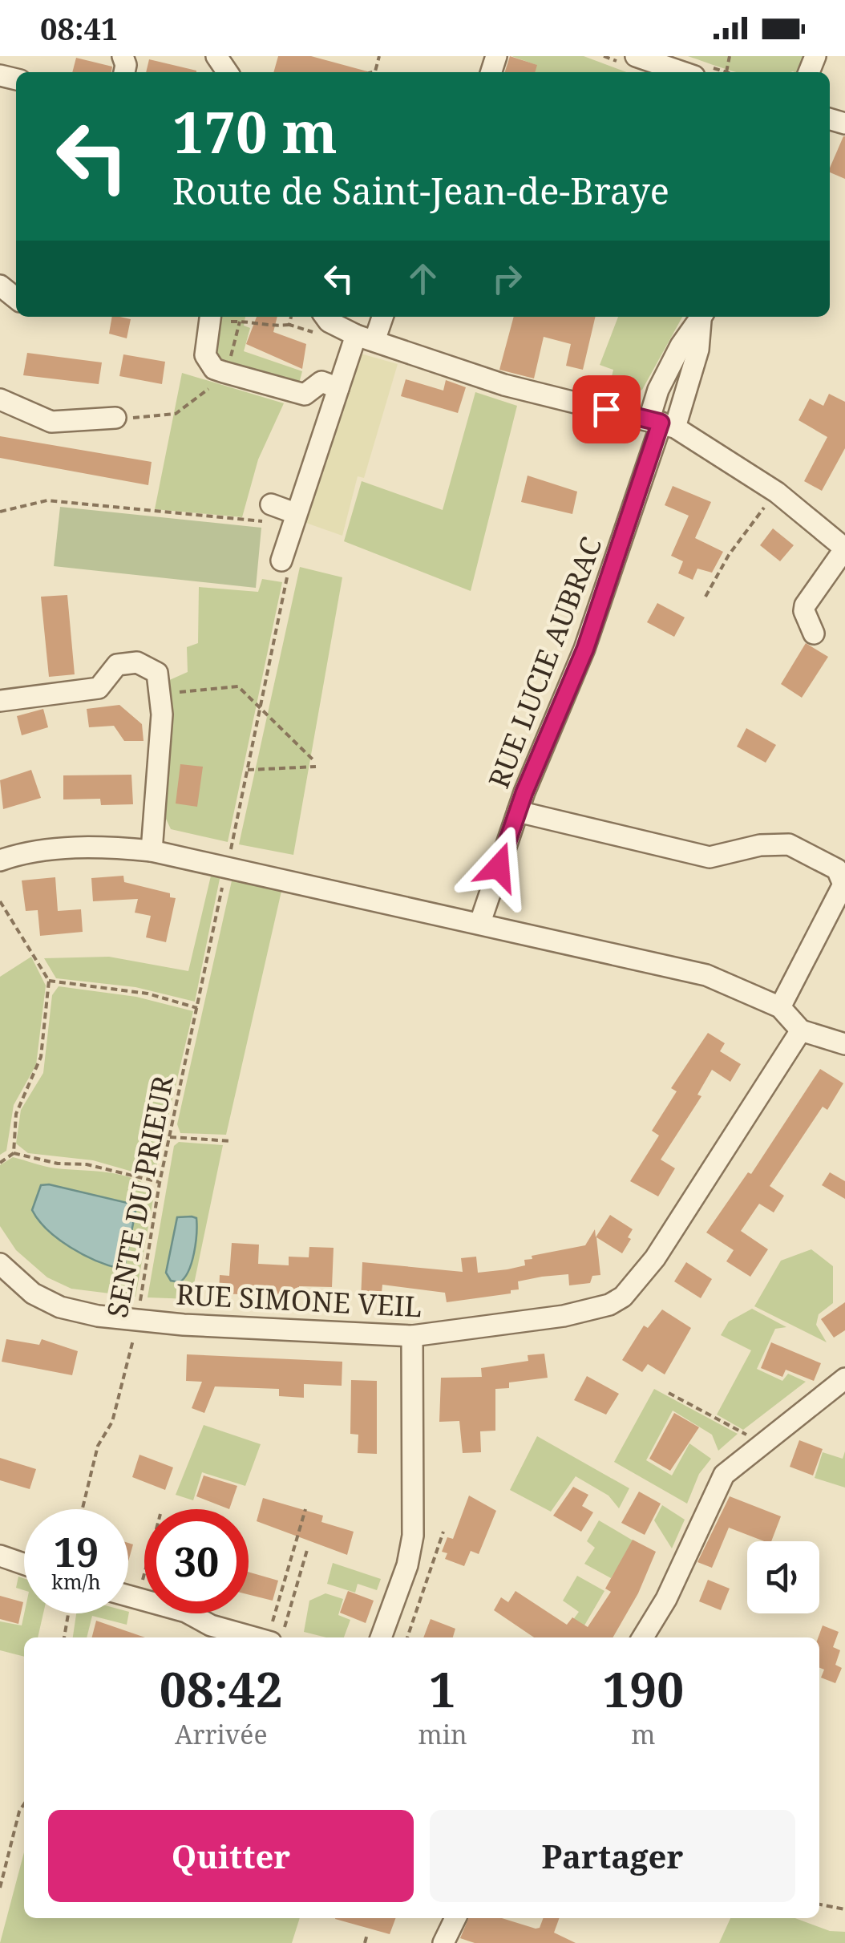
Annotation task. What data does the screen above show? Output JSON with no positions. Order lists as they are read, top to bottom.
{
  "streets": {
    "street": ["RUE LUCIE AUBRAC", "RUE SIMONE VEIL"],
    "path": ["SENTE DU PRIEUR"]
  },
  "crossings": [
    ["SENTE DU PRIEUR", "RUE SIMONE VEIL"]
  ],
  "page": {
    "status": "08:41",
    "turn": ["170 m", "Route de Saint-Jean-de-Braye"],
    "speed": "19 km/h",
    "limit": "30",
    "eta": [
      "08:42",
      "Arrivée",
      "1",
      "min",
      "190",
      "m"
    ],
    "buttons": ["Quitter", "Partager"]
  }
}
